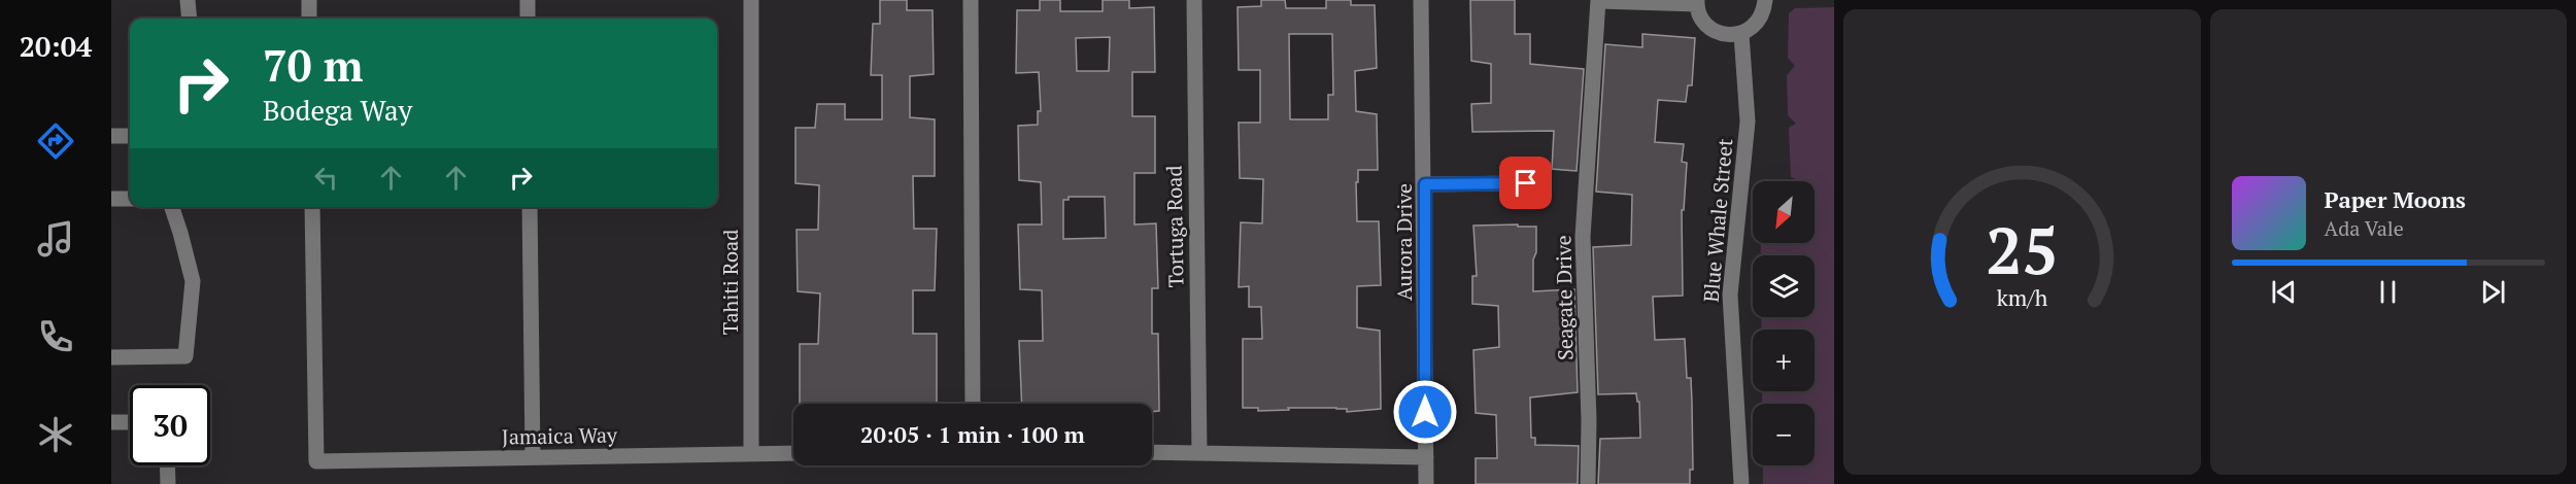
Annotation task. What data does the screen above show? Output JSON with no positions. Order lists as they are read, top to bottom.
{
  "streets": {
    "street": [
      "Blue Whale Street",
      "Tortuga Road",
      "Aurora Drive",
      "Tahiti Road",
      "Seagate Drive",
      "Jamaica Way"
    ]
  },
  "crossings": [
    ["Tahiti Road", "Jamaica Way"]
  ],
  "north": "bottom left",
  "page": {
    "tabs": "20:04",
    "turn": ["70 m", "Bodega Way"],
    "song": ["Paper Moons", "Ada Vale"],
    "map_buttons": ["+", "−"],
    "limit": "30",
    "trip": "20:05 · 1 min · 100 m",
    "gauge": ["25", "km/h"]
  }
}
